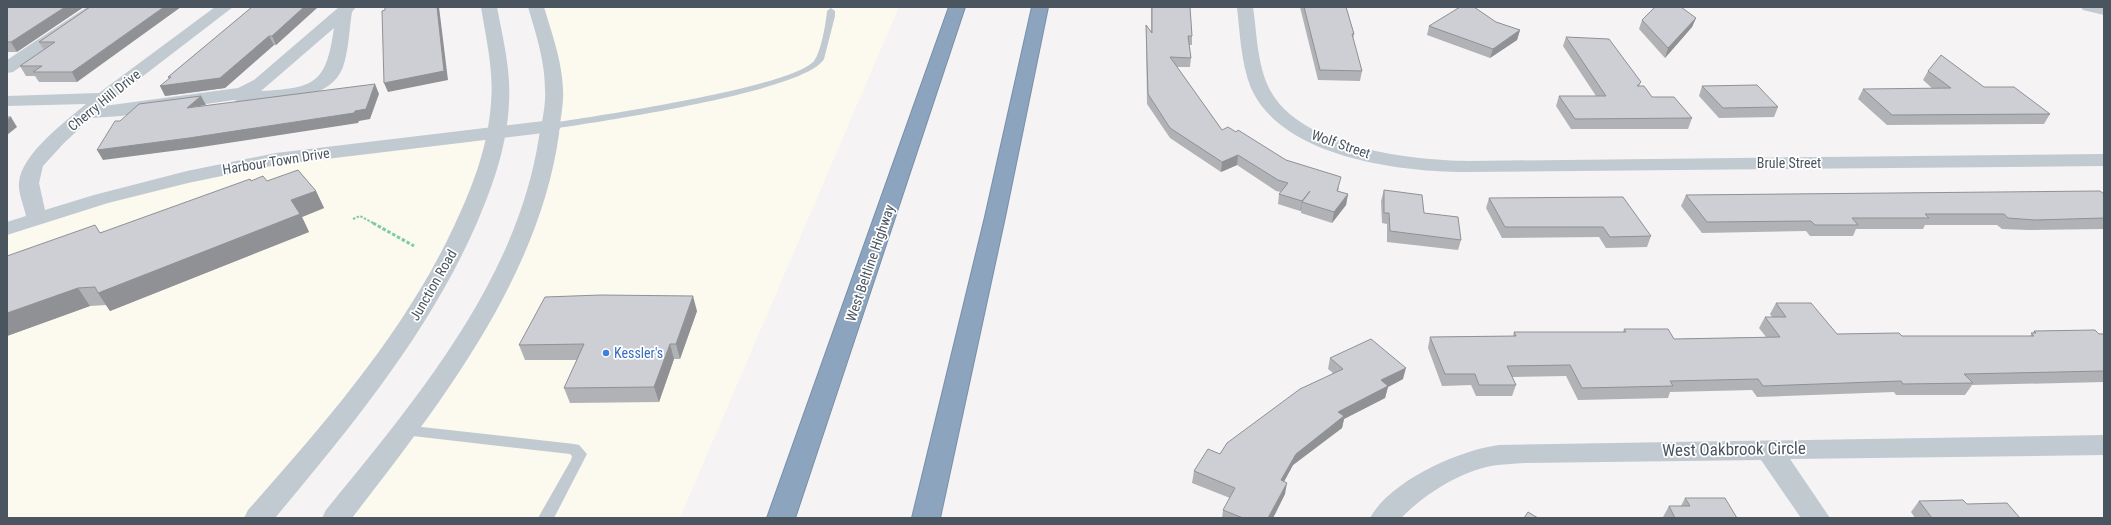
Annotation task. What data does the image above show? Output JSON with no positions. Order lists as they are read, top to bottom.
{
  "streets": {
    "highway": ["West Beltline Highway"],
    "street": [
      "Cherry Hill Drive",
      "Wolf Street",
      "Harbour Town Drive",
      "Brule Street",
      "Junction Road",
      "West Oakbrook Circle"
    ]
  },
  "crossings": [
    ["Cherry Hill Drive", "Harbour Town Drive"],
    ["Wolf Street", "Brule Street"],
    ["Harbour Town Drive", "Junction Road"]
  ],
  "places": ["Kessler's"]
}
